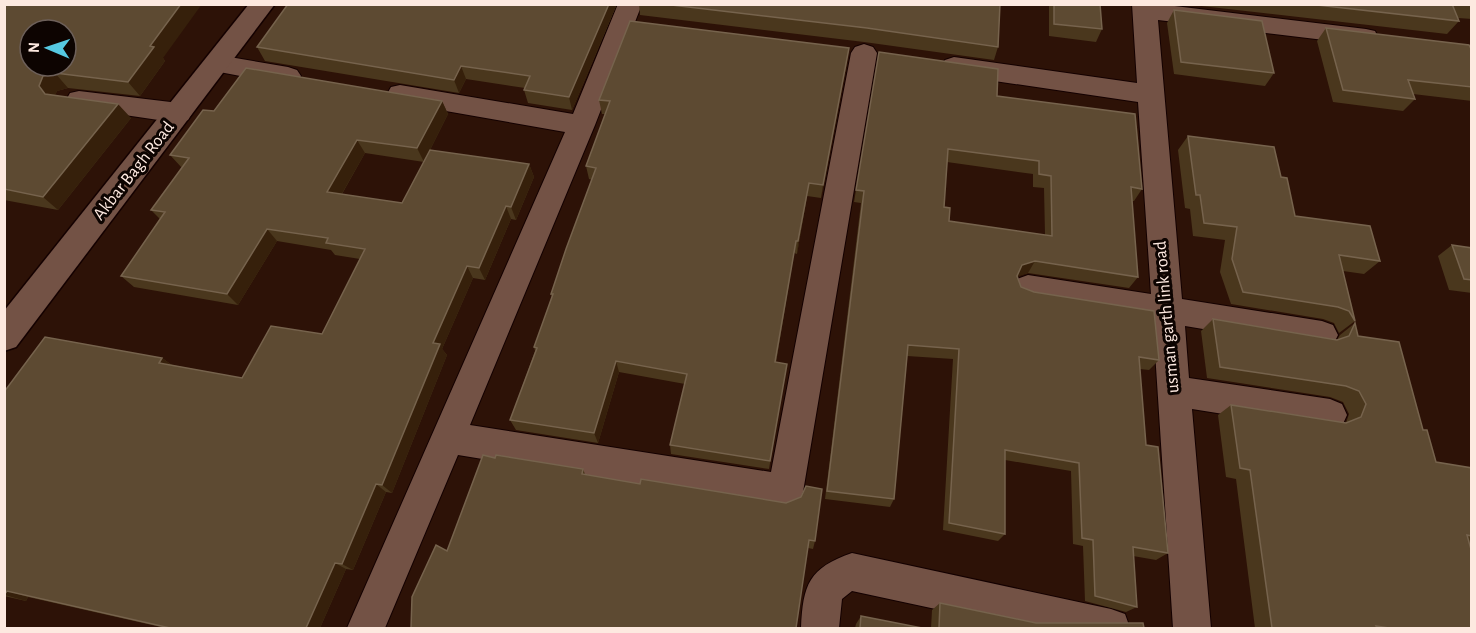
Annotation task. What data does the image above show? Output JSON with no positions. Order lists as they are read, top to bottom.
{
  "streets": {
    "street": ["Akbar Bagh Road", "usman garth link road"]
  },
  "north": "left"
}
